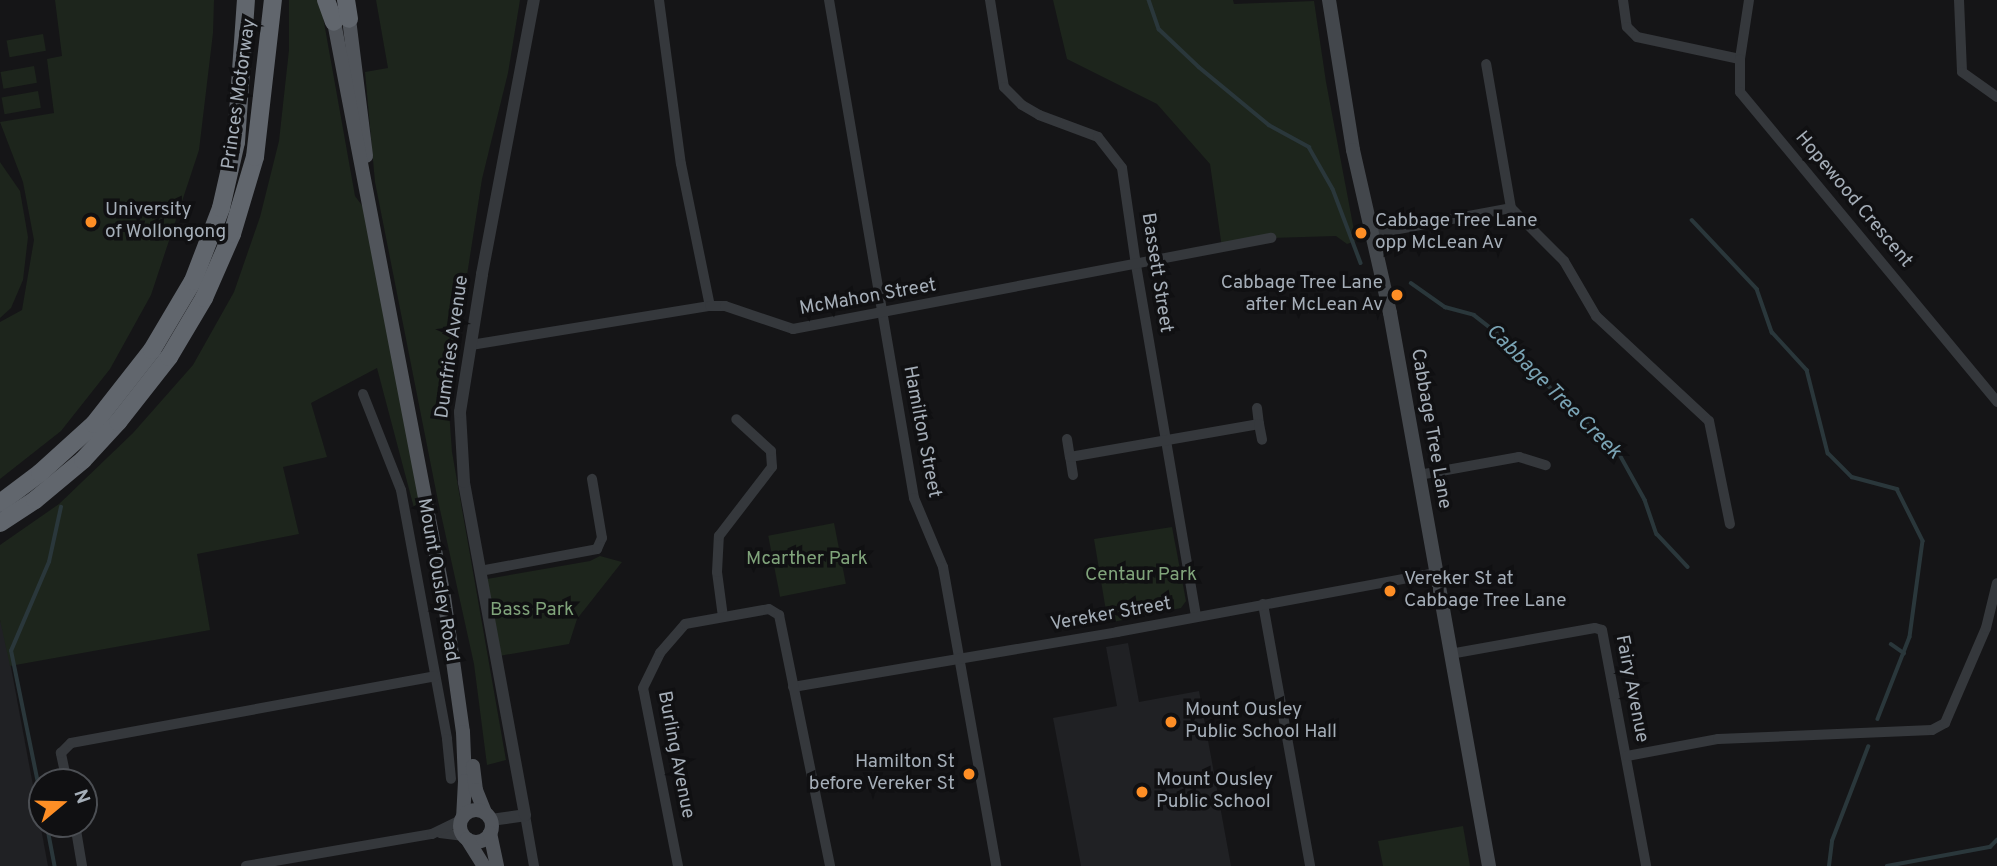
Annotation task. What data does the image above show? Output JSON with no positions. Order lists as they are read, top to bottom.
{
  "streets": {
    "highway": ["Princes Motorway"],
    "main road": ["Cabbage Tree Lane", "Mount Ousley Road"],
    "street": [
      "Hopewood Crescent",
      "Bassett Street",
      "McMahon Street",
      "Dumfries Avenue",
      "Hamilton Street",
      "Vereker Street",
      "Fairy Avenue",
      "Burling Avenue"
    ]
  },
  "crossings": [
    ["Bassett Street", "McMahon Street"],
    ["Bassett Street", "Vereker Street"],
    ["McMahon Street", "Dumfries Avenue"],
    ["McMahon Street", "Hamilton Street"],
    ["Cabbage Tree Lane", "Vereker Street"],
    ["Cabbage Tree Lane", "Fairy Avenue"],
    ["Hamilton Street", "Vereker Street"],
    ["Vereker Street", "Burling Avenue"]
  ],
  "water": ["Cabbage Tree Creek"],
  "parks": ["Mcarther Park", "Centaur Park", "Bass Park"],
  "places": [
    "University of Wollongong",
    "Cabbage Tree Lane opp McLean Av",
    "Cabbage Tree Lane after McLean Av",
    "Vereker St at Cabbage Tree Lane",
    "Mount Ousley Public School Hall",
    "Hamilton St before Vereker St",
    "Mount Ousley Public School"
  ],
  "north": "right"
}
